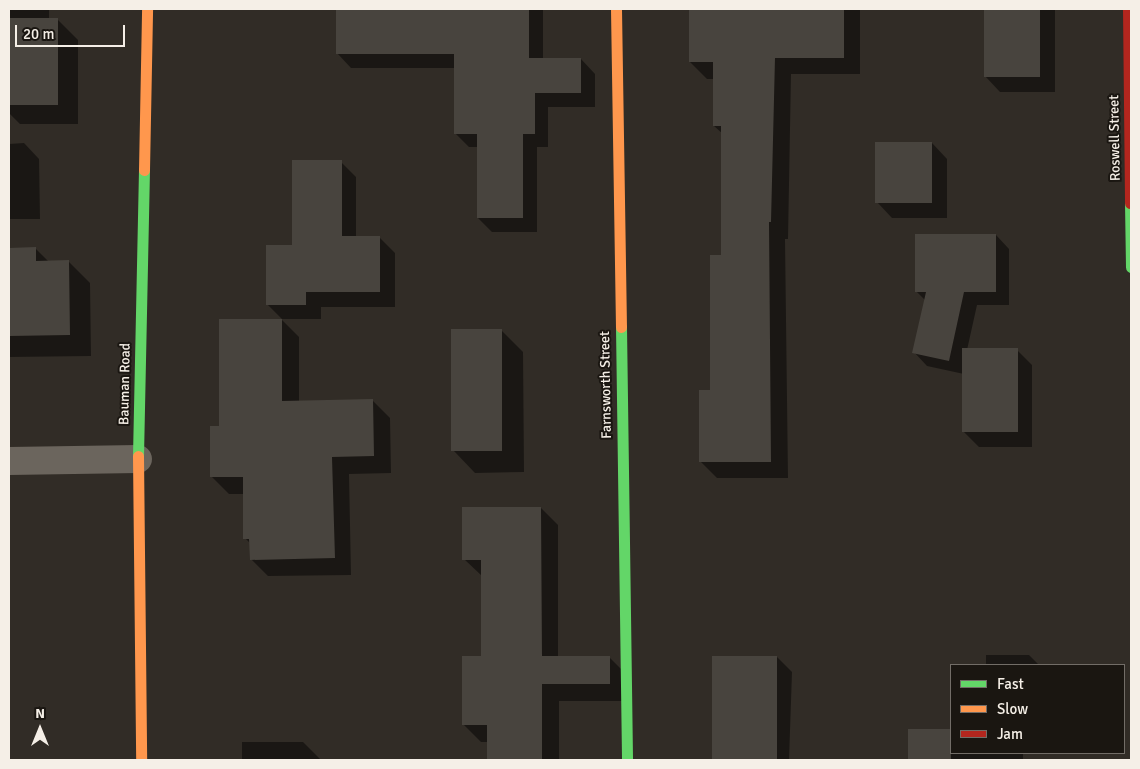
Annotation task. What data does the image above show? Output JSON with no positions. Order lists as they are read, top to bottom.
{
  "streets": {
    "street": ["Roswell Street", "Bauman Road", "Farnsworth Street"]
  },
  "legend": ["Fast", "Slow", "Jam"],
  "scale_bar": "20 m",
  "north": "top"
}
